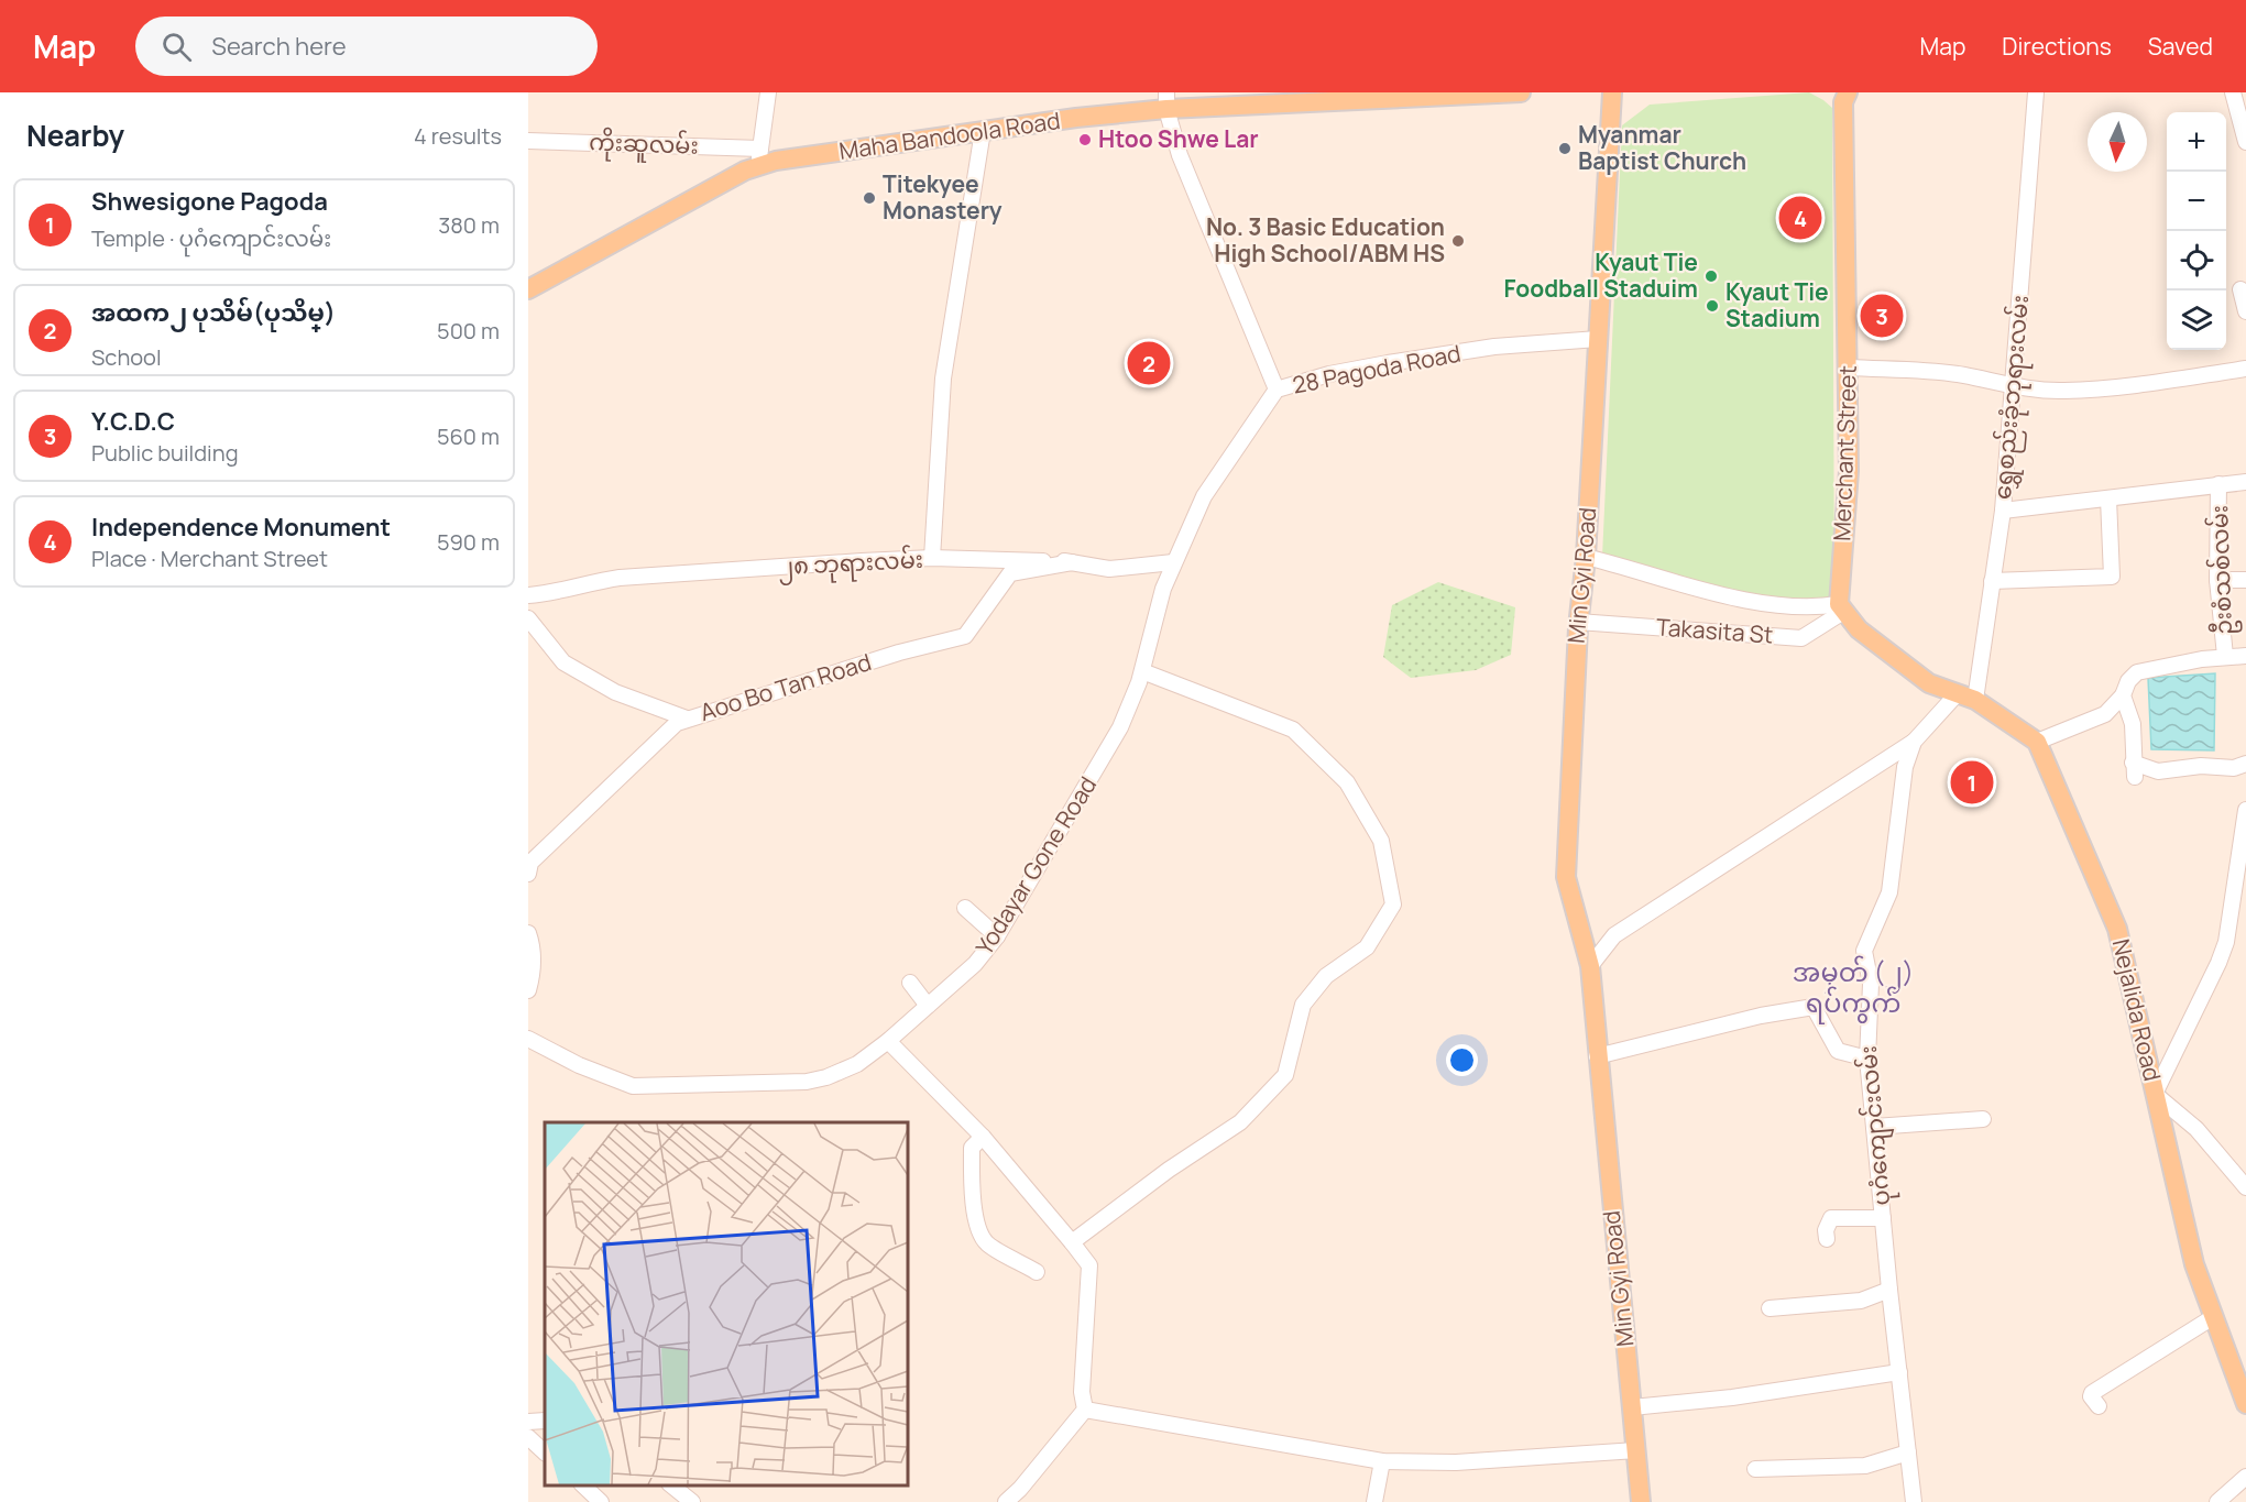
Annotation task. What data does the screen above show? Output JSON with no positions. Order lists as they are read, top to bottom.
{
  "streets": {
    "main road": [
      "Maha Bandoola Road",
      "Merchant Street",
      "Min Gyi Road",
      "Nejalida Road"
    ],
    "street": [
      "ကိုးဆူလမ်း",
      "28 Pagoda Road",
      "ရွှေစည်းခုံဘုရားလမ်း",
      "၂၈ ဘုရားလမ်း",
      "ဦးစံသစ်လမ်း",
      "Takasita St",
      "Aoo Bo Tan Road",
      "Yodayar Gone Road",
      "ပုဂံကျောင်းလမ်း"
    ]
  },
  "crossings": [
    ["Maha Bandoola Road", "ကိုးဆူလမ်း"],
    ["28 Pagoda Road", "၂၈ ဘုရားလမ်း"],
    ["28 Pagoda Road", "Min Gyi Road"],
    ["28 Pagoda Road", "Yodayar Gone Road"],
    ["Merchant Street", "Takasita St"],
    ["၂၈ ဘုရားလမ်း", "Aoo Bo Tan Road"],
    ["၂၈ ဘုရားလမ်း", "Yodayar Gone Road"],
    ["Min Gyi Road", "Takasita St"]
  ],
  "districts": ["အမှတ် (၂) ရပ်ကွက်"],
  "places": [
    "Htoo Shwe Lar",
    "Myanmar Baptist Church",
    "Titekyee Monastery",
    "No. 3 Basic Education High School/ABM HS",
    "Kyaut Tie Foodball Staduim",
    "Kyaut Tie Stadium"
  ],
  "north": "bottom",
  "page": {
    "header": "Map",
    "search": "Search here",
    "nav": ["Map", "Directions", "Saved"],
    "heading": ["Nearby", "4 results"],
    "map_buttons": ["+", "−"],
    "list": [
      {
        "mark": "1",
        "name": "Shwesigone Pagoda",
        "note": "Temple · ပုဂံကျောင်းလမ်း",
        "value": "380 m"
      },
      {
        "mark": "2",
        "name": "အထက၂ ပုသိမ်(ပုသိမ္)",
        "note": "School",
        "value": "500 m"
      },
      {
        "mark": "3",
        "name": "Y.C.D.C",
        "note": "Public building",
        "value": "560 m"
      },
      {
        "mark": "4",
        "name": "Independence Monument",
        "note": "Place · Merchant Street",
        "value": "590 m"
      }
    ],
    "pins": [
      "4",
      "3",
      "2",
      "1"
    ]
  }
}
